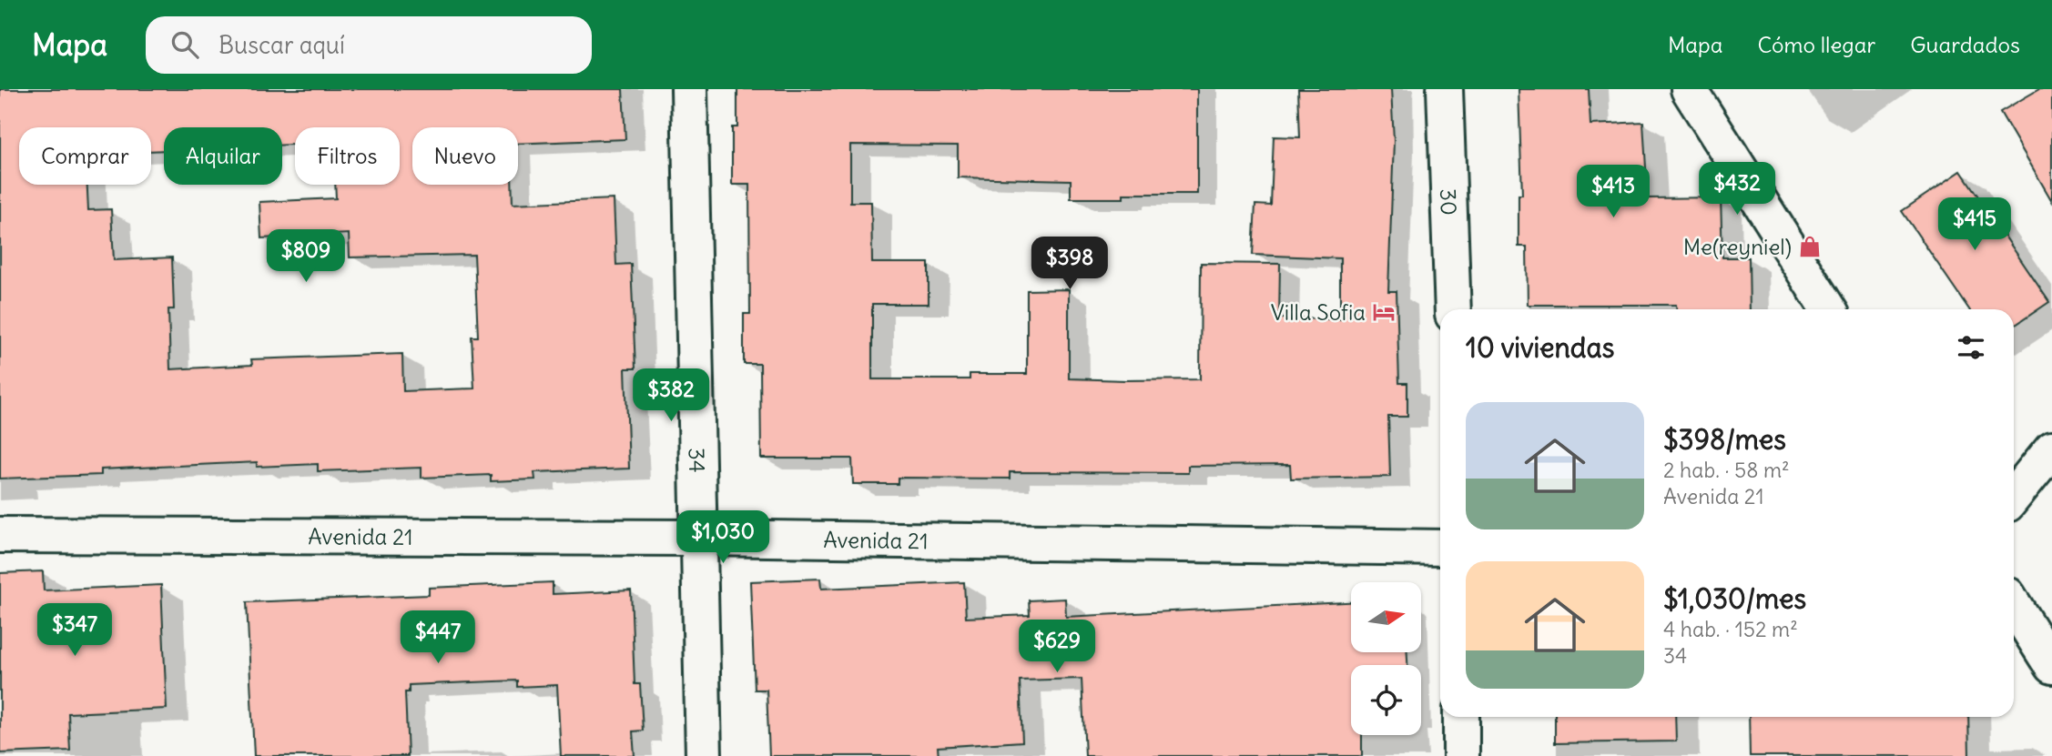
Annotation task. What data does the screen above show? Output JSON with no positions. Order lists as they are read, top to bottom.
{
  "streets": {
    "street": ["30", "34", "Avenida 21"]
  },
  "crossings": [
    ["34", "Avenida 21"]
  ],
  "places": {
    "shop": ["Me(reyniel)"],
    "hotel": ["Villa Sofia"]
  },
  "north": "right",
  "page": {
    "header": "Mapa",
    "search": "Buscar aquí",
    "nav": ["Mapa", "Cómo llegar", "Guardados"],
    "chip": [
      "Comprar",
      "Alquilar",
      "Filtros",
      "Nuevo"
    ],
    "price": [
      "$432",
      "$413",
      "$415",
      "$809",
      "$398",
      "$382",
      "$1,030",
      "$347",
      "$447",
      "$629"
    ],
    "heading": "10 viviendas",
    "list": [
      {
        "name": "$398/mes",
        "note": "2 hab. · 58 m² · Avenida 21"
      },
      {
        "name": "$1,030/mes",
        "note": "4 hab. · 152 m² · 34"
      }
    ]
  }
}
